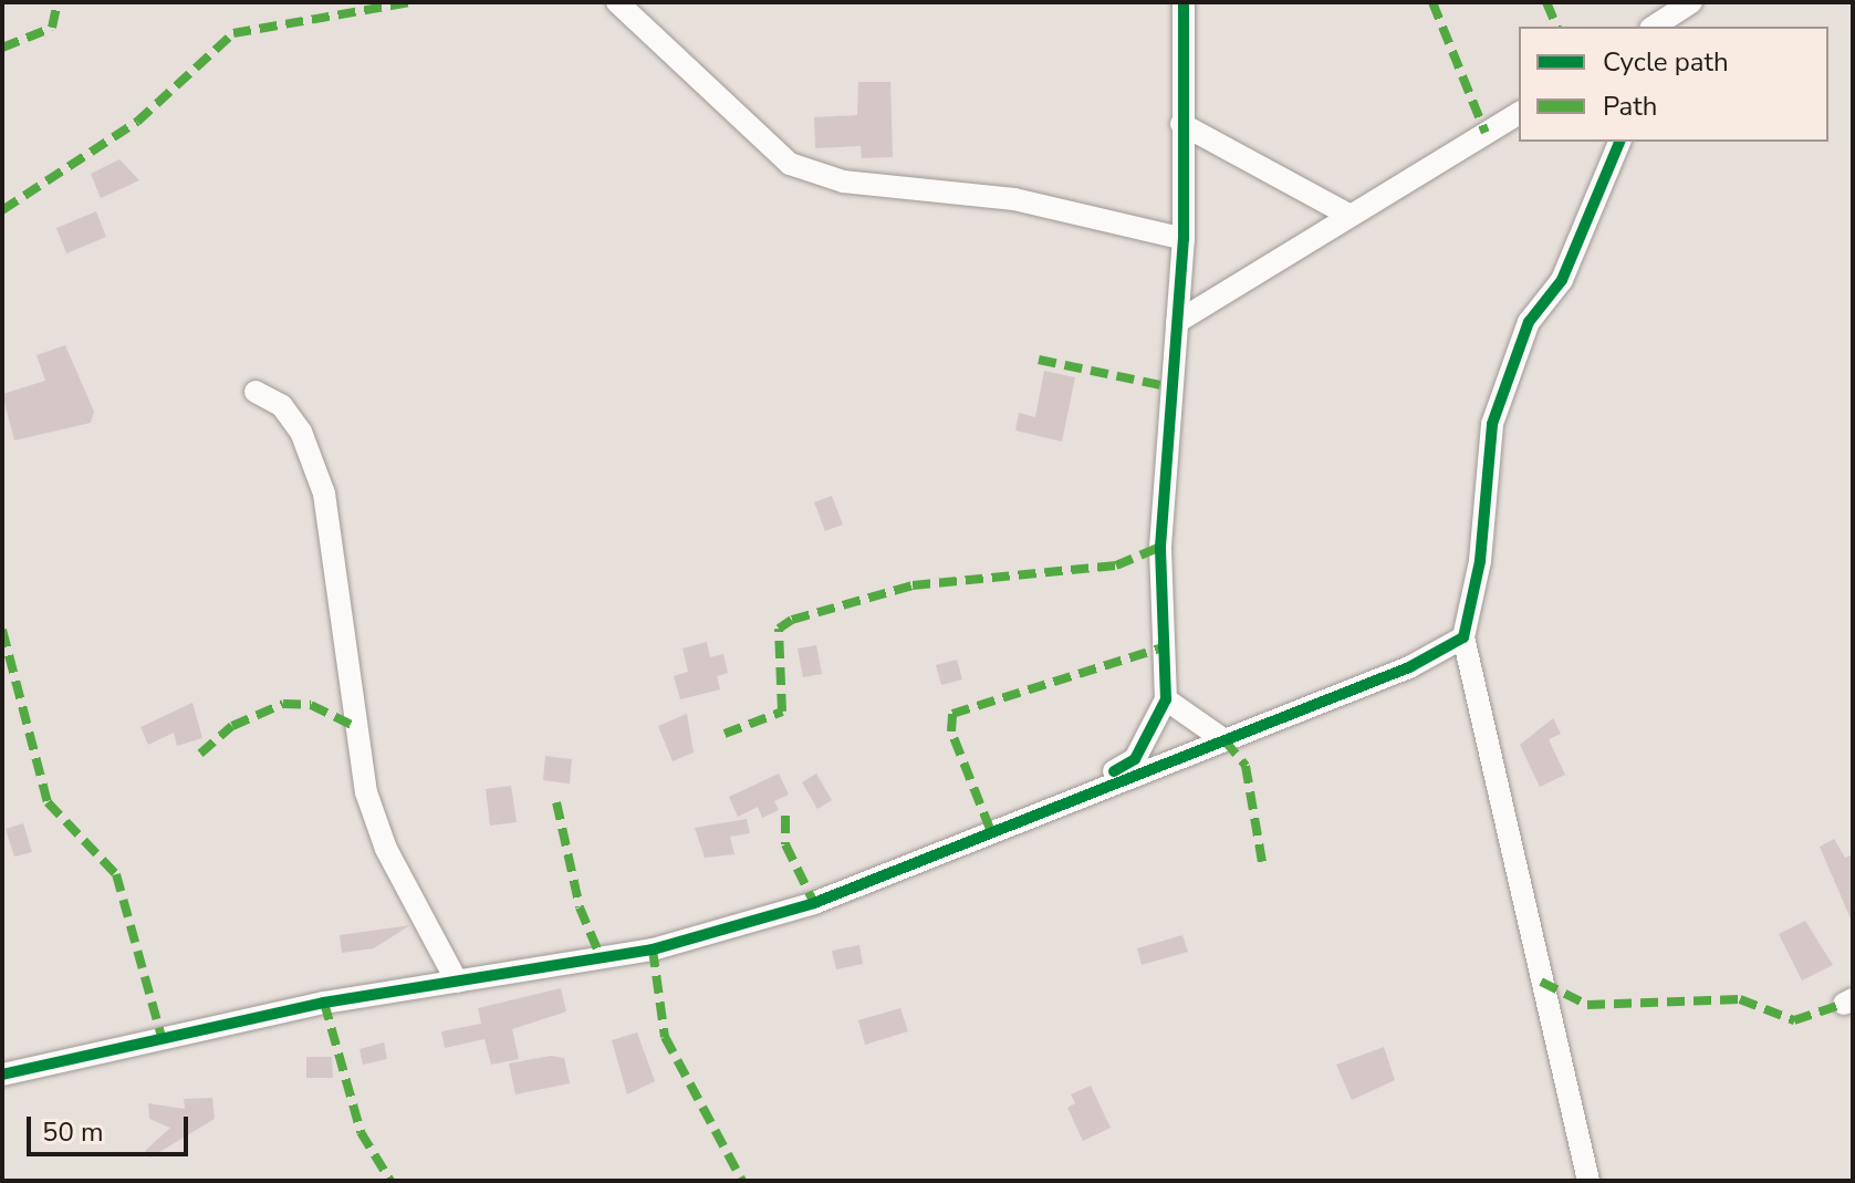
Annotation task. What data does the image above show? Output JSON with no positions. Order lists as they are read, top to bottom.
{
  "legend": ["Cycle path", "Path"],
  "scale_bar": "50 m"
}
